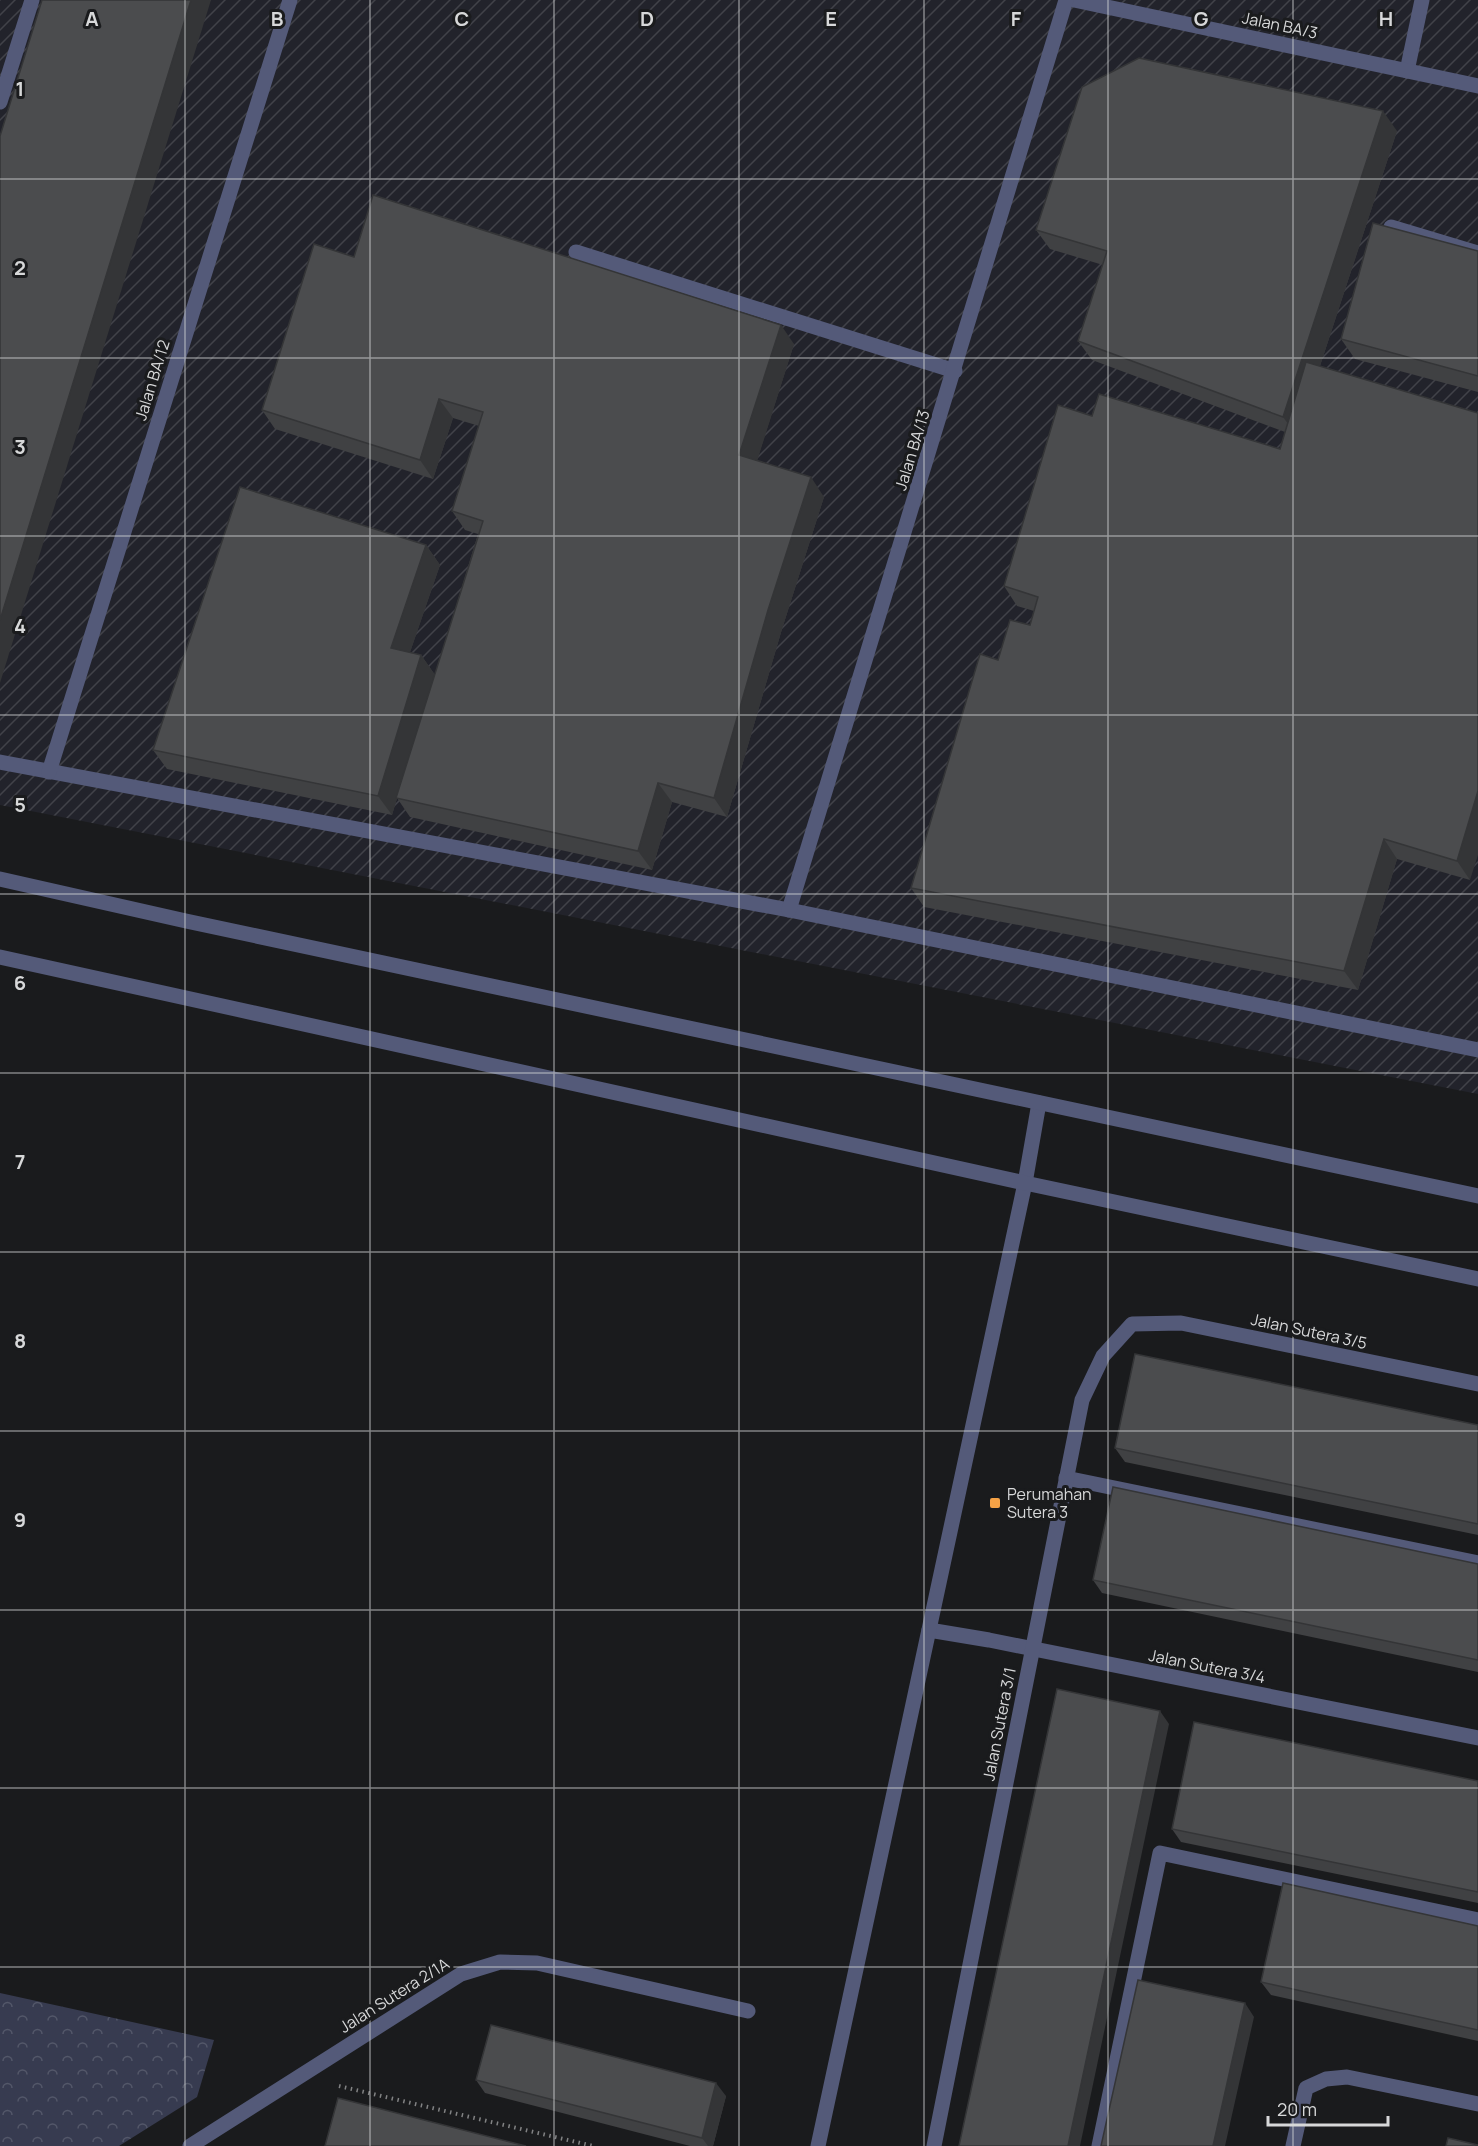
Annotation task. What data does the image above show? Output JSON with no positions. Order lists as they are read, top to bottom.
{
  "streets": {
    "street": [
      "Jalan BA/3",
      "Jalan BA/12",
      "Jalan BA/13",
      "Jalan Sutera 3/5",
      "Jalan Sutera 3/4",
      "Jalan Sutera 3/1",
      "Jalan Sutera 2/1A"
    ]
  },
  "crossings": [
    ["Jalan Sutera 3/5", "Jalan Sutera 3/1"],
    ["Jalan Sutera 3/4", "Jalan Sutera 3/1"]
  ],
  "places": {
    "transit": ["Perumahan Sutera 3"]
  },
  "scale_bar": "20 m",
  "grid": {
    "columns": [
      "A",
      "B",
      "C",
      "D",
      "E",
      "F",
      "G",
      "H"
    ],
    "rows": [
      "1",
      "2",
      "3",
      "4",
      "5",
      "6",
      "7",
      "8",
      "9"
    ]
  }
}
